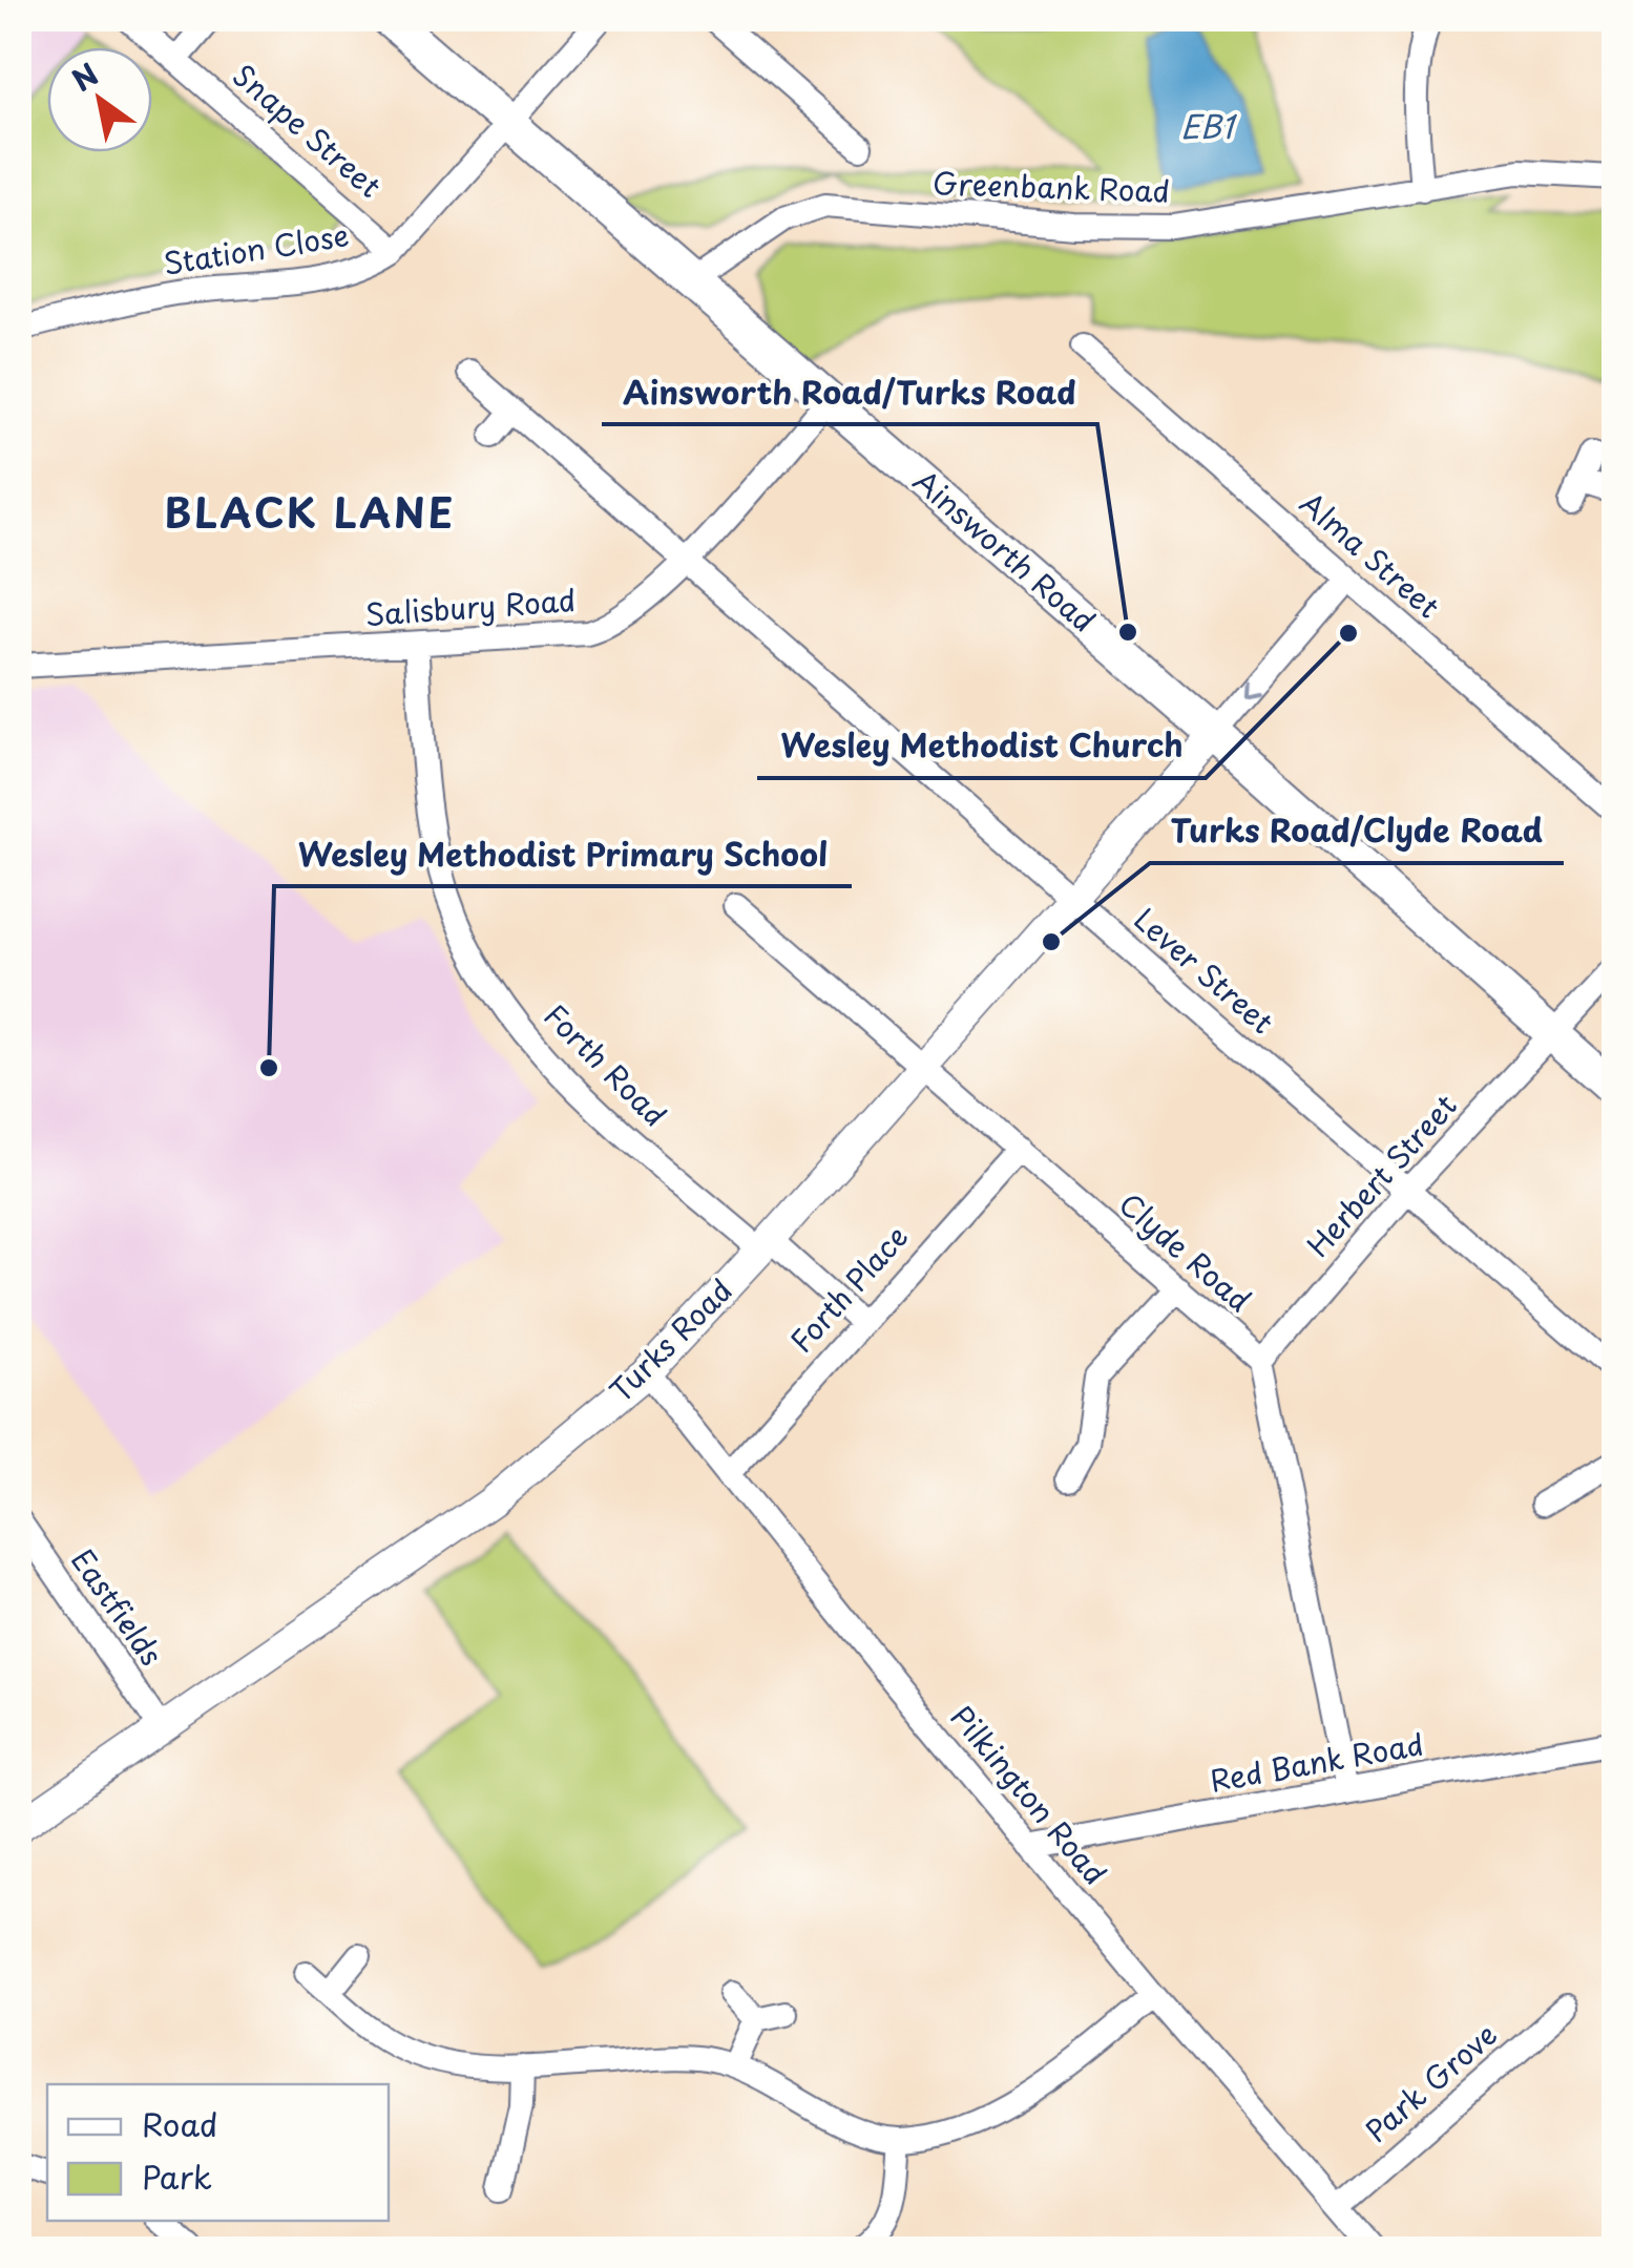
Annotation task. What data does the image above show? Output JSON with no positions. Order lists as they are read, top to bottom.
{
  "streets": {
    "main road": ["Ainsworth Road"],
    "street": [
      "Snape Street",
      "Greenbank Road",
      "Station Close",
      "Alma Street",
      "Salisbury Road",
      "Lever Street",
      "Forth Road",
      "Herbert Street",
      "Clyde Road",
      "Forth Place",
      "Turks Road",
      "Eastfields",
      "Red Bank Road",
      "Pilkington Road",
      "Park Grove"
    ]
  },
  "crossings": [
    ["Snape Street", "Station Close"],
    ["Greenbank Road", "Ainsworth Road"],
    ["Station Close", "Ainsworth Road"],
    ["Ainsworth Road", "Salisbury Road"],
    ["Ainsworth Road", "Herbert Street"],
    ["Ainsworth Road", "Turks Road"],
    ["Salisbury Road", "Lever Street"],
    ["Salisbury Road", "Forth Road"],
    ["Lever Street", "Herbert Street"],
    ["Lever Street", "Turks Road"],
    ["Forth Road", "Forth Place"],
    ["Forth Road", "Turks Road"],
    ["Herbert Street", "Clyde Road"],
    ["Clyde Road", "Forth Place"],
    ["Clyde Road", "Turks Road"],
    ["Forth Place", "Pilkington Road"],
    ["Turks Road", "Eastfields"],
    ["Turks Road", "Pilkington Road"],
    ["Red Bank Road", "Pilkington Road"],
    ["Pilkington Road", "Park Grove"]
  ],
  "districts": ["BLACK LANE"],
  "water": ["EB1"],
  "places": [
    "Ainsworth Road/Turks Road",
    "Wesley Methodist Church",
    "Turks Road/Clyde Road",
    "Wesley Methodist Primary School"
  ],
  "legend": ["Road", "Park"],
  "north": "top left"
}
